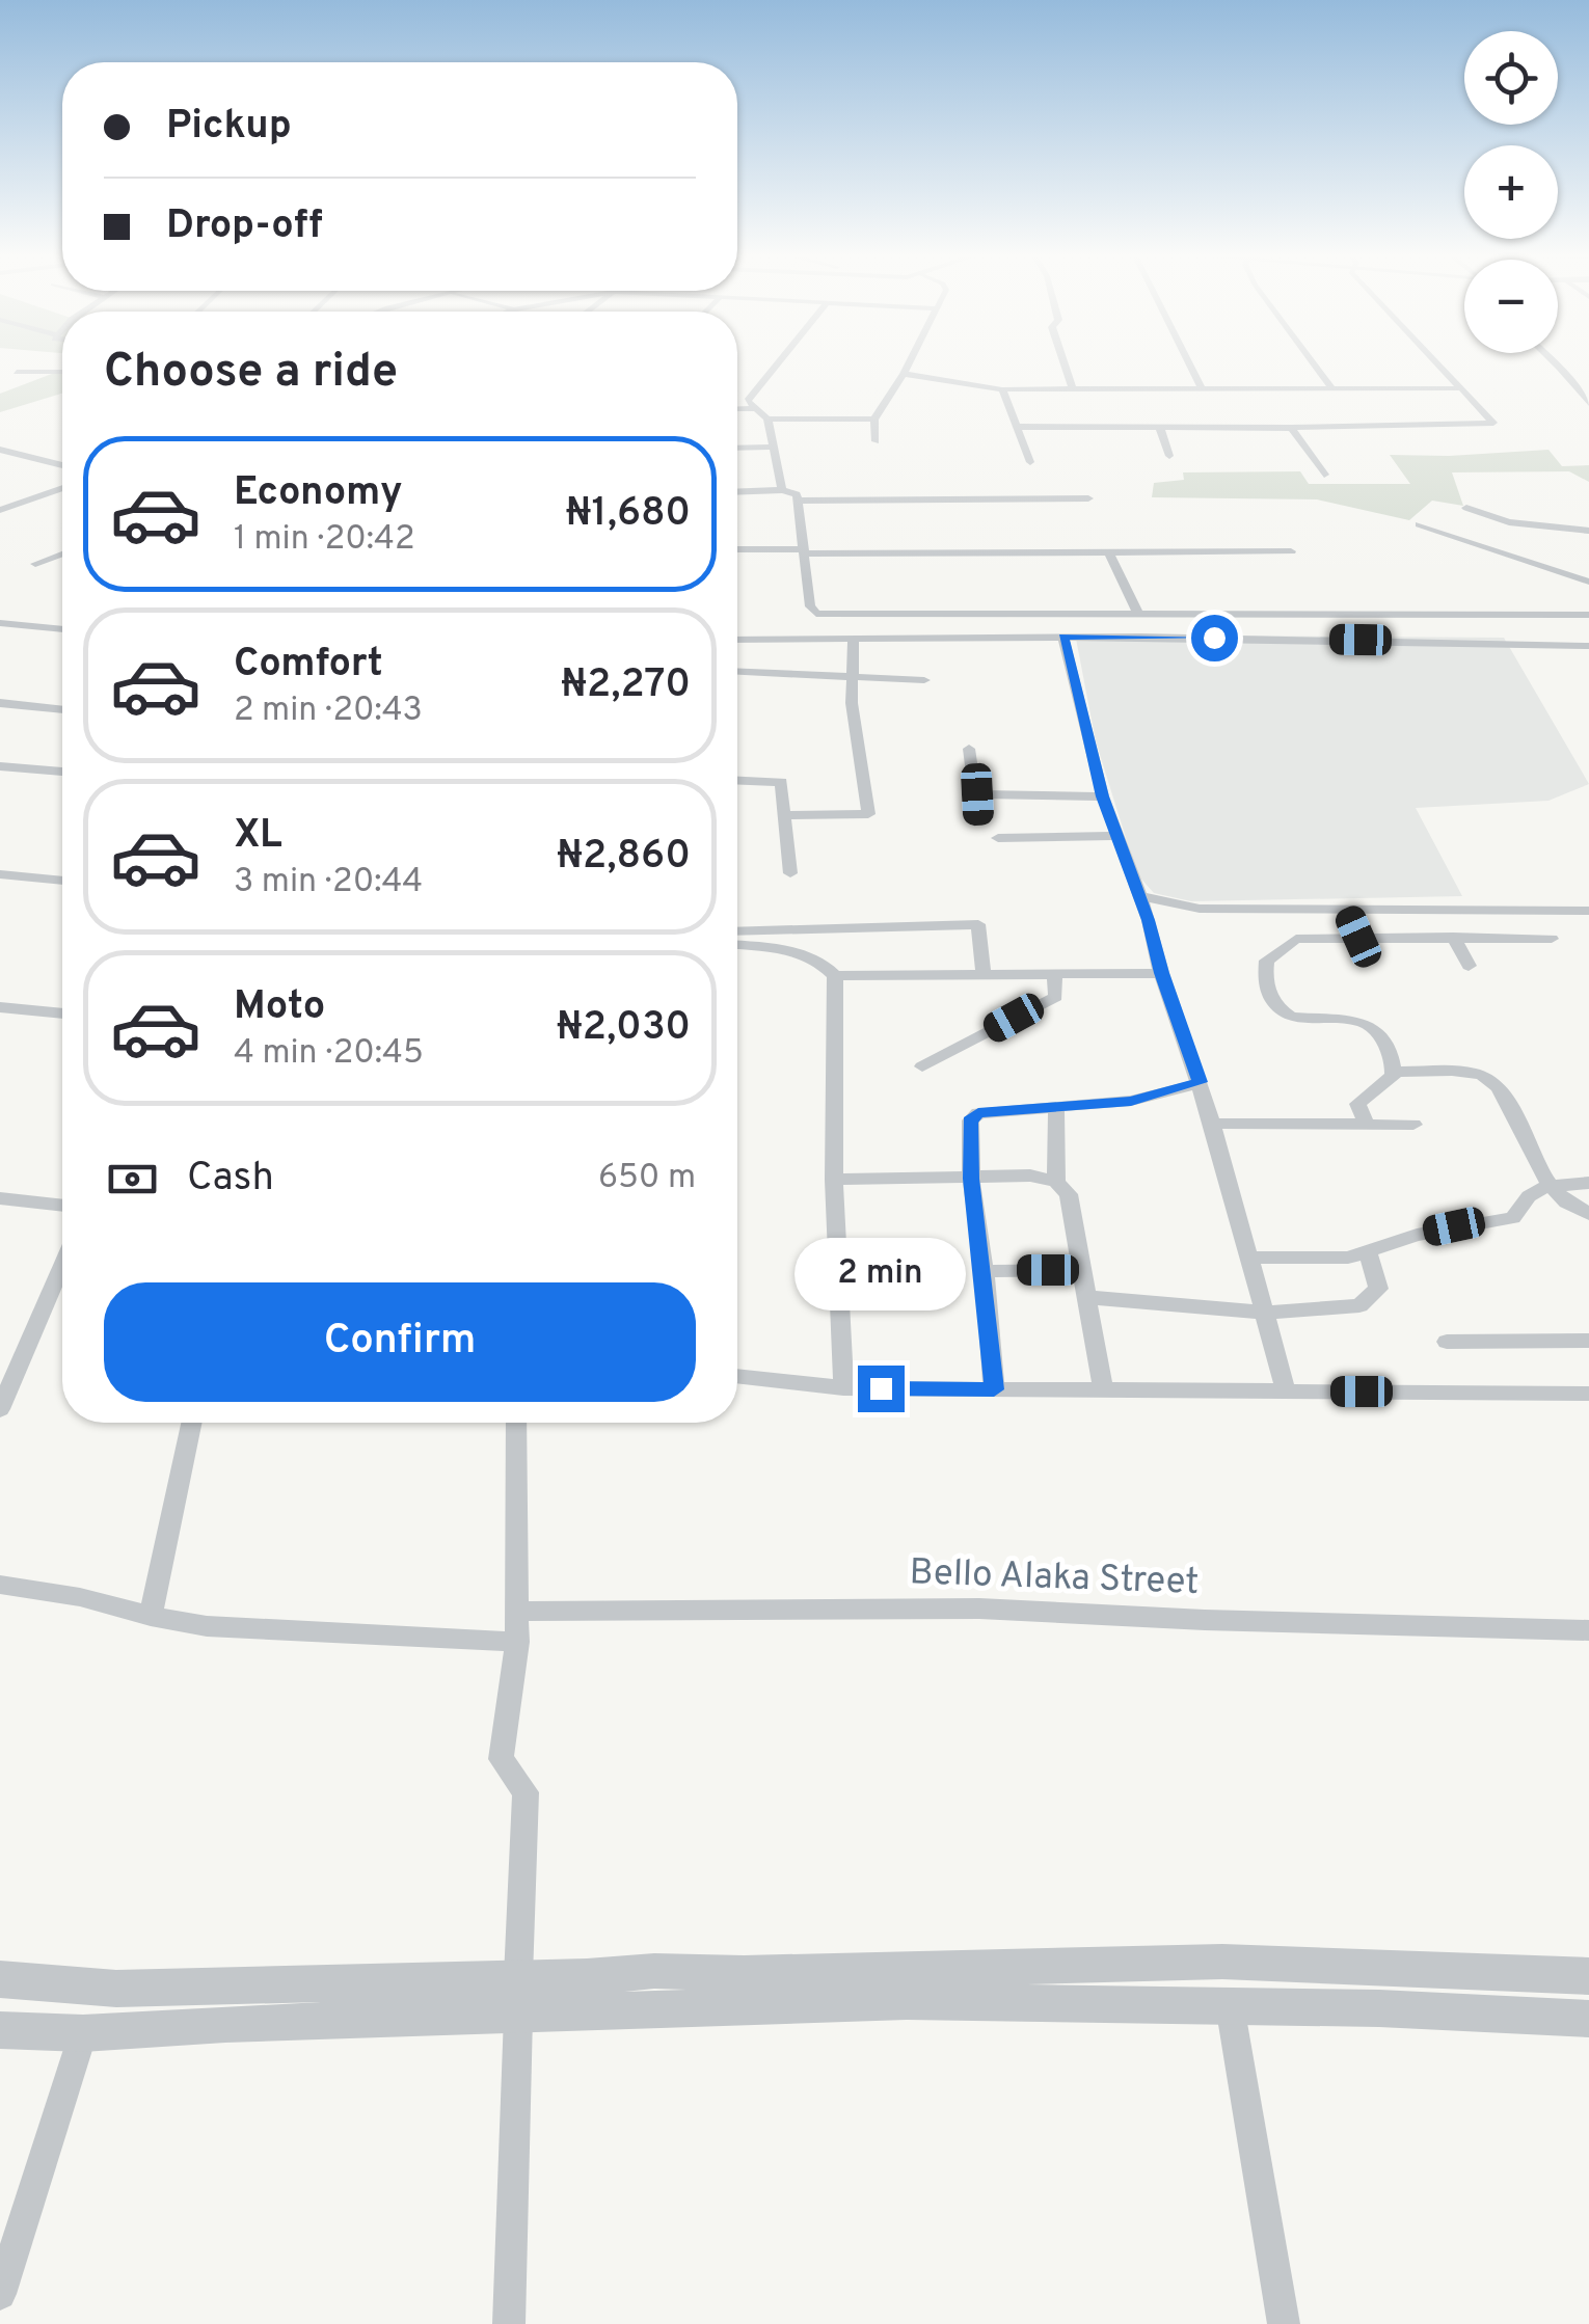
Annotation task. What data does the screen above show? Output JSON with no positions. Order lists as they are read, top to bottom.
{
  "streets": {
    "street": ["Bello Alaka Street"]
  },
  "page": {
    "map_buttons": ["+", "−"],
    "banner": ["Pickup", "Drop-off"],
    "heading": "Choose a ride",
    "list": [
      {
        "name": "Economy",
        "note": "1 min · 20:42",
        "value": "₦1,680"
      },
      {
        "name": "Comfort",
        "note": "2 min · 20:43",
        "value": "₦2,270"
      },
      {
        "name": "XL",
        "note": "3 min · 20:44",
        "value": "₦2,860"
      },
      {
        "name": "Moto",
        "note": "4 min · 20:45",
        "value": "₦2,030"
      }
    ],
    "pay": ["Cash", "650 m"],
    "bubble": "2 min",
    "buttons": "Confirm"
  }
}
